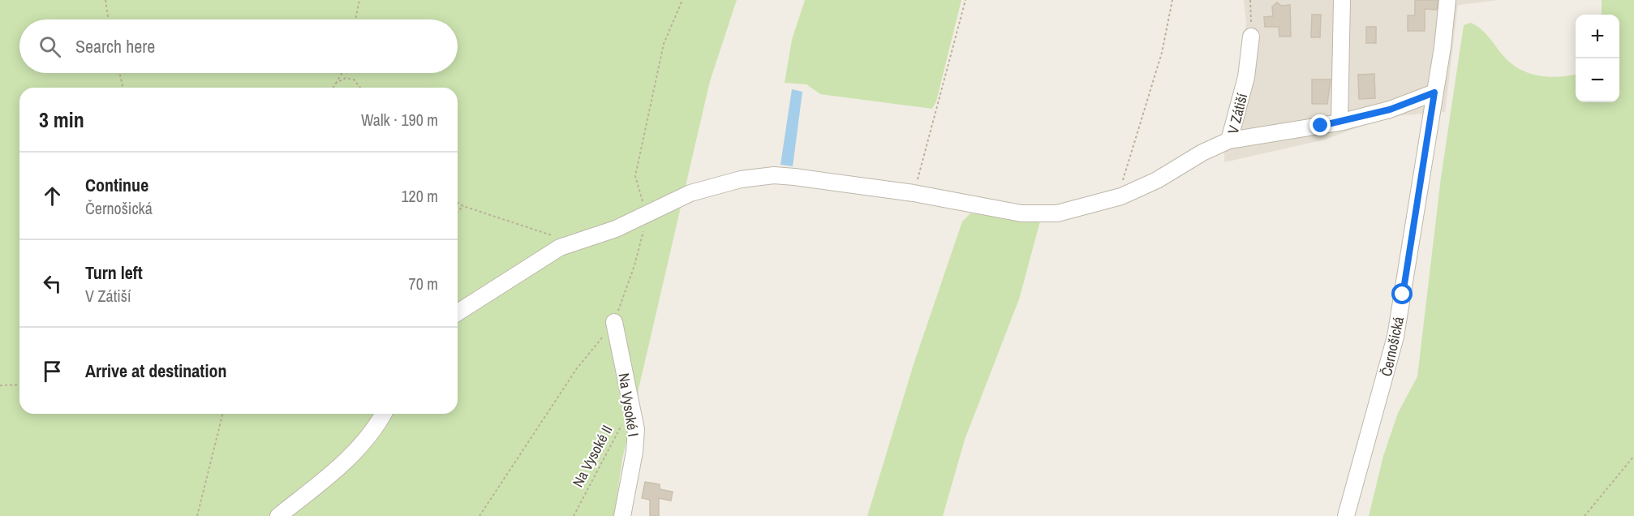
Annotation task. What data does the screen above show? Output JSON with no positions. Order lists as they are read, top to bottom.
{
  "streets": {
    "street": ["V Zátiší", "Černošická", "Na Vysoké I"],
    "path": ["Na Vysoké II"]
  },
  "crossings": [
    ["V Zátiší", "Černošická"],
    ["Na Vysoké I", "Na Vysoké II"]
  ],
  "page": {
    "map_buttons": ["+", "−"],
    "search": "Search here",
    "heading": ["3 min", "Walk · 190 m"],
    "list": [
      ["Continue", "Černošická", "120 m"],
      ["Turn left", "V Zátiší", "70 m"],
      "Arrive at destination"
    ]
  }
}
